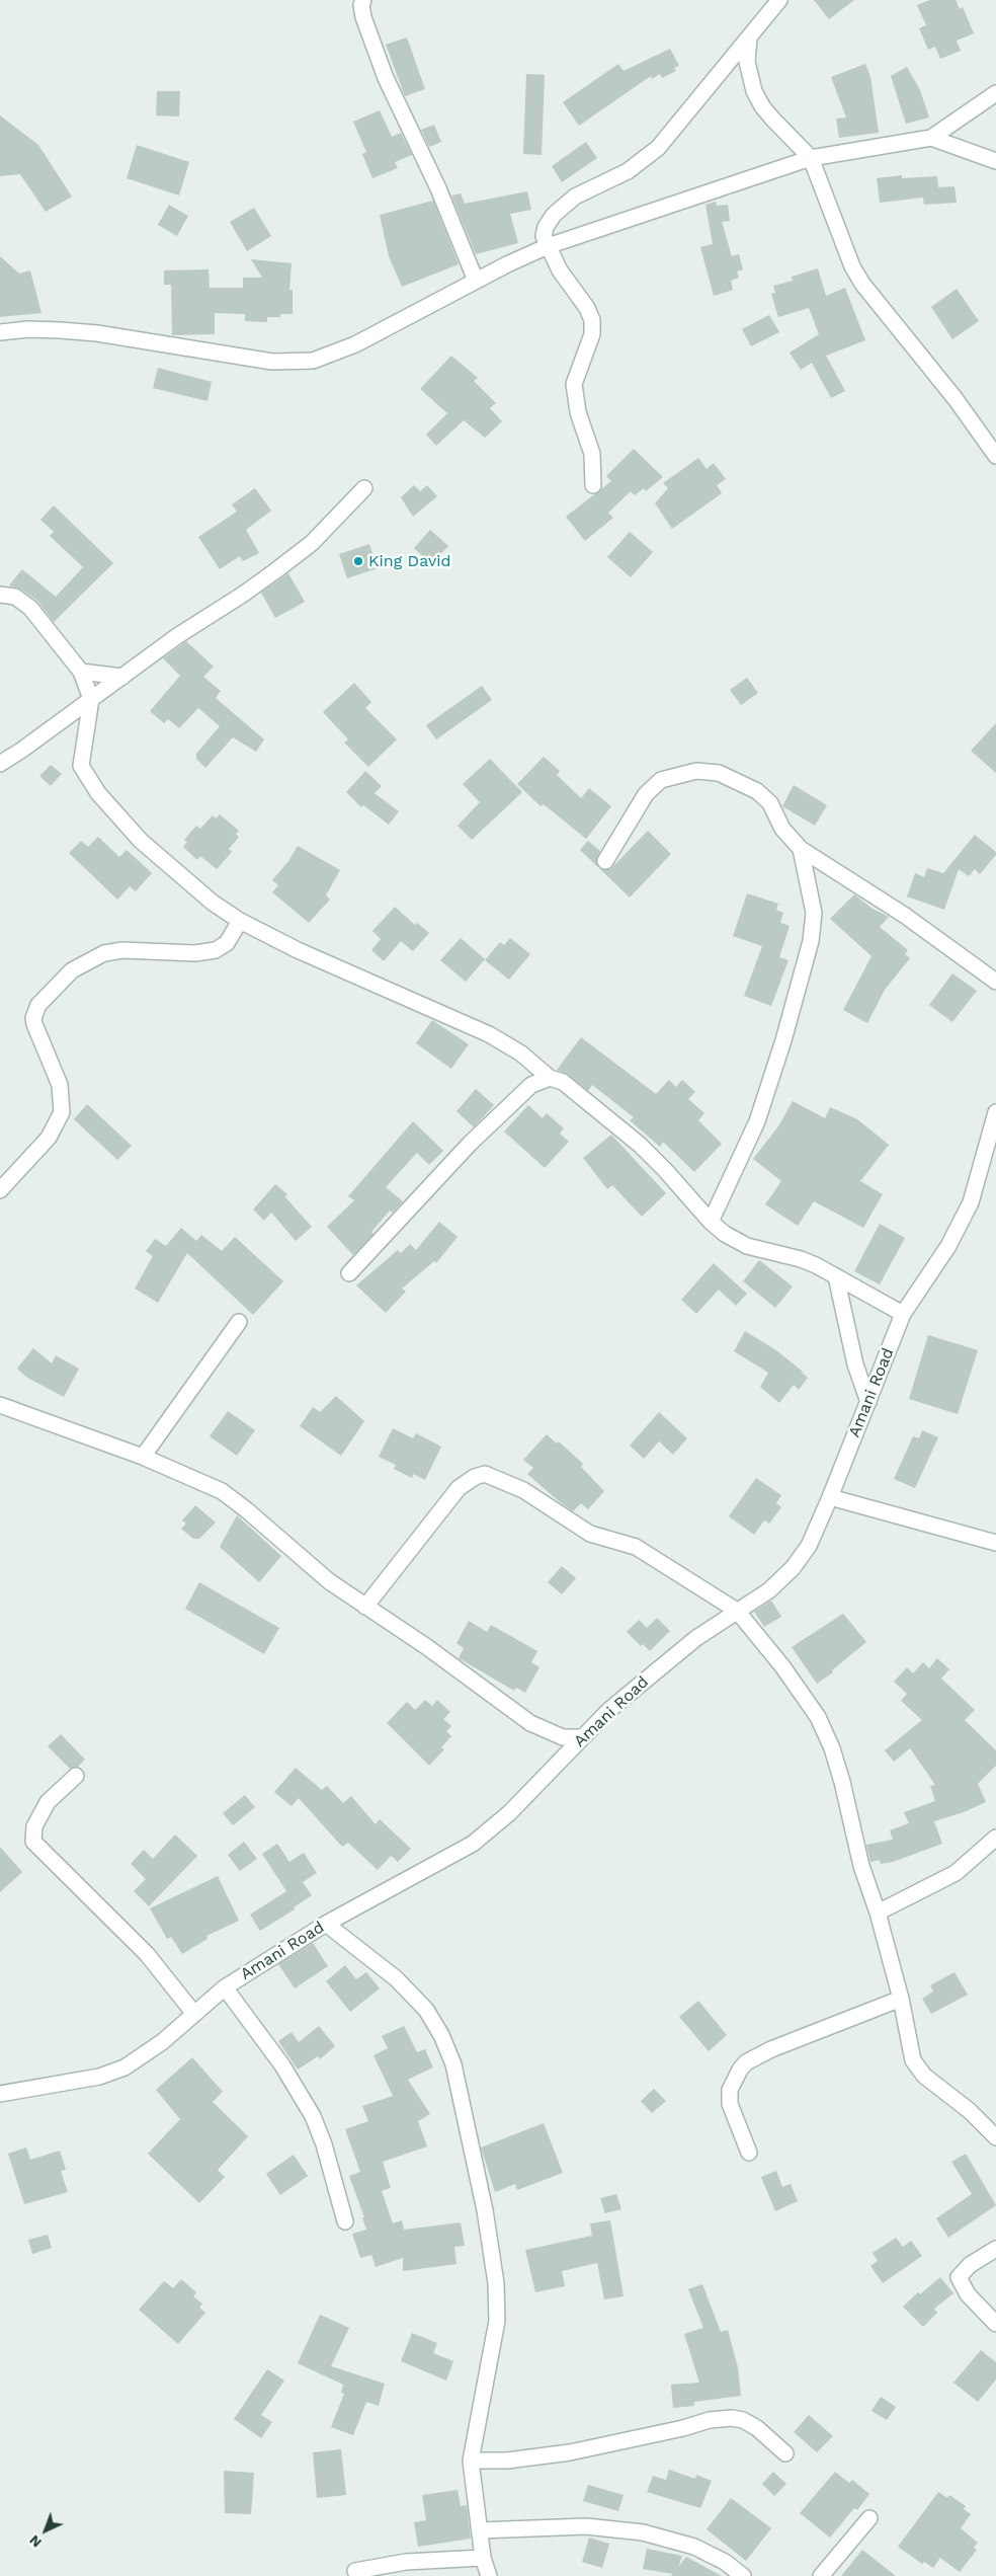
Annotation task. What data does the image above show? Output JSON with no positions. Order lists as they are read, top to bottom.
{
  "streets": {
    "street": ["Amani Road"]
  },
  "places": ["King David"],
  "north": "bottom left"
}
